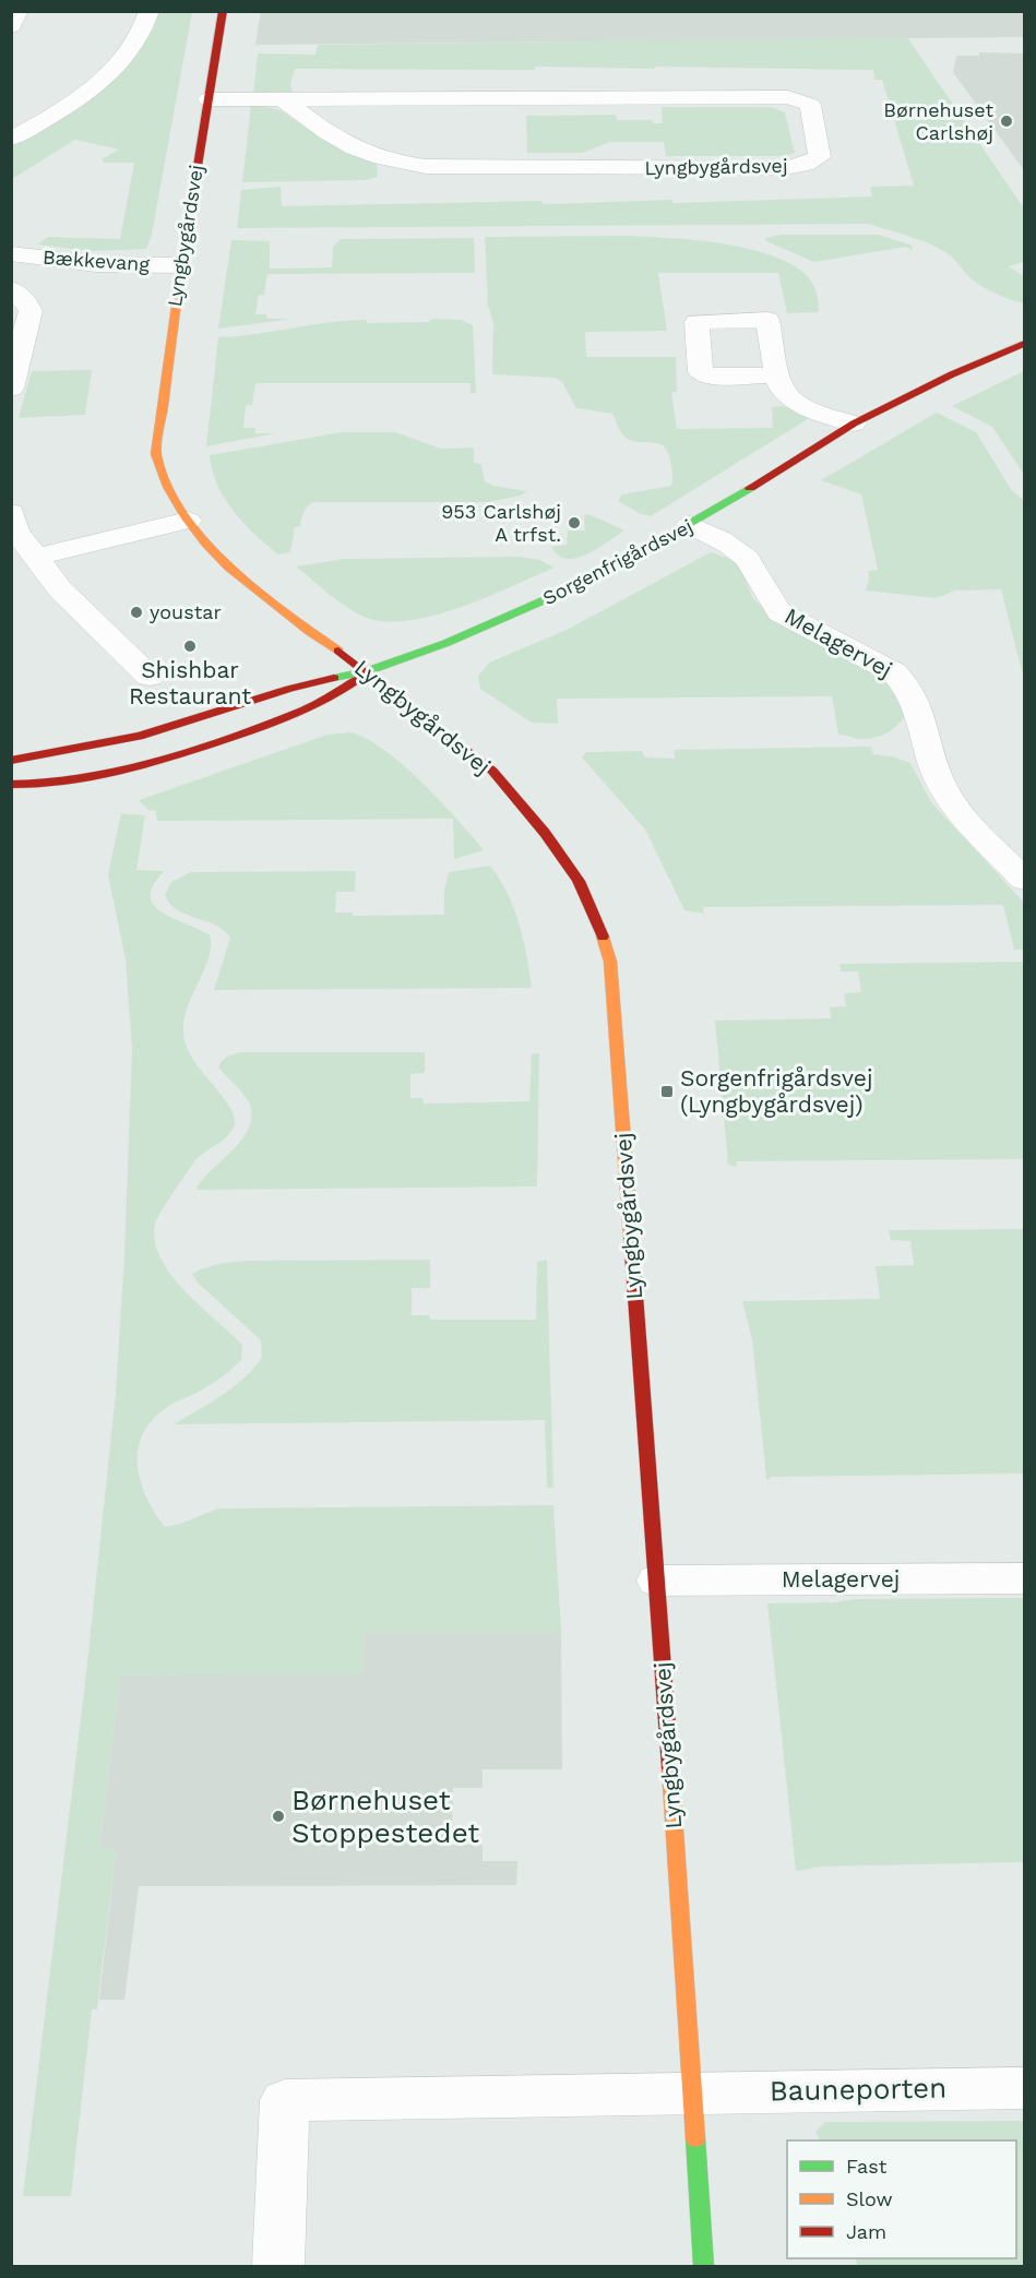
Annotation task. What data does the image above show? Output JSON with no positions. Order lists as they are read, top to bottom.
{
  "streets": {
    "street": [
      "Lyngbygårdsvej",
      "Bækkevang",
      "Sorgenfrigårdsvej",
      "Melagervej",
      "Bauneporten"
    ]
  },
  "crossings": [
    ["Lyngbygårdsvej", "Bækkevang"],
    ["Lyngbygårdsvej", "Sorgenfrigårdsvej"],
    ["Lyngbygårdsvej", "Melagervej"],
    ["Lyngbygårdsvej", "Bauneporten"],
    ["Sorgenfrigårdsvej", "Melagervej"]
  ],
  "places": {
    "other": [
      "Børnehuset Carlshøj",
      "953 Carlshøj A trfst.",
      "youstar",
      "Shishbar Restaurant",
      "Børnehuset Stoppestedet"
    ],
    "transit": ["Sorgenfrigårdsvej (Lyngbygårdsvej)"]
  },
  "legend": ["Fast", "Slow", "Jam"]
}
